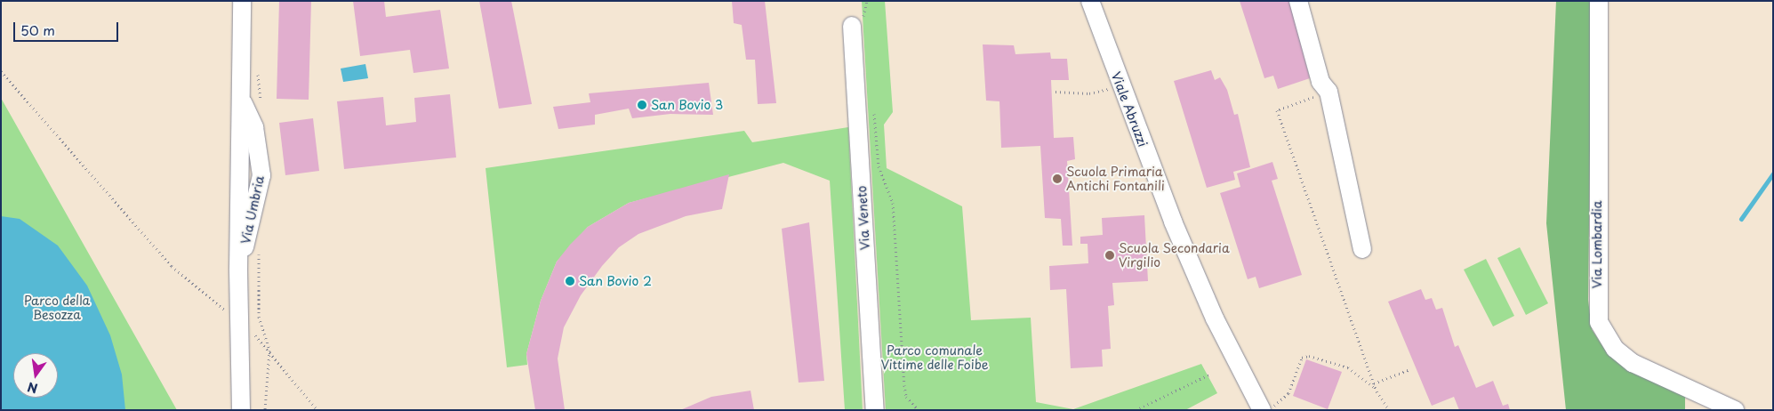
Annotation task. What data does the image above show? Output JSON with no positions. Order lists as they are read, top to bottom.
{
  "streets": {
    "street": [
      "Viale Abruzzi",
      "Via Umbria",
      "Via Veneto",
      "Via Lombardia"
    ]
  },
  "parks": ["Parco della Besozza", "Parco comunale Vittime delle Foibe"],
  "places": [
    "San Bovio 3",
    "Scuola Primaria Antichi Fontanili",
    "Scuola Secondaria Virgilio",
    "San Bovio 2"
  ],
  "scale_bar": "50 m",
  "north": "bottom"
}
